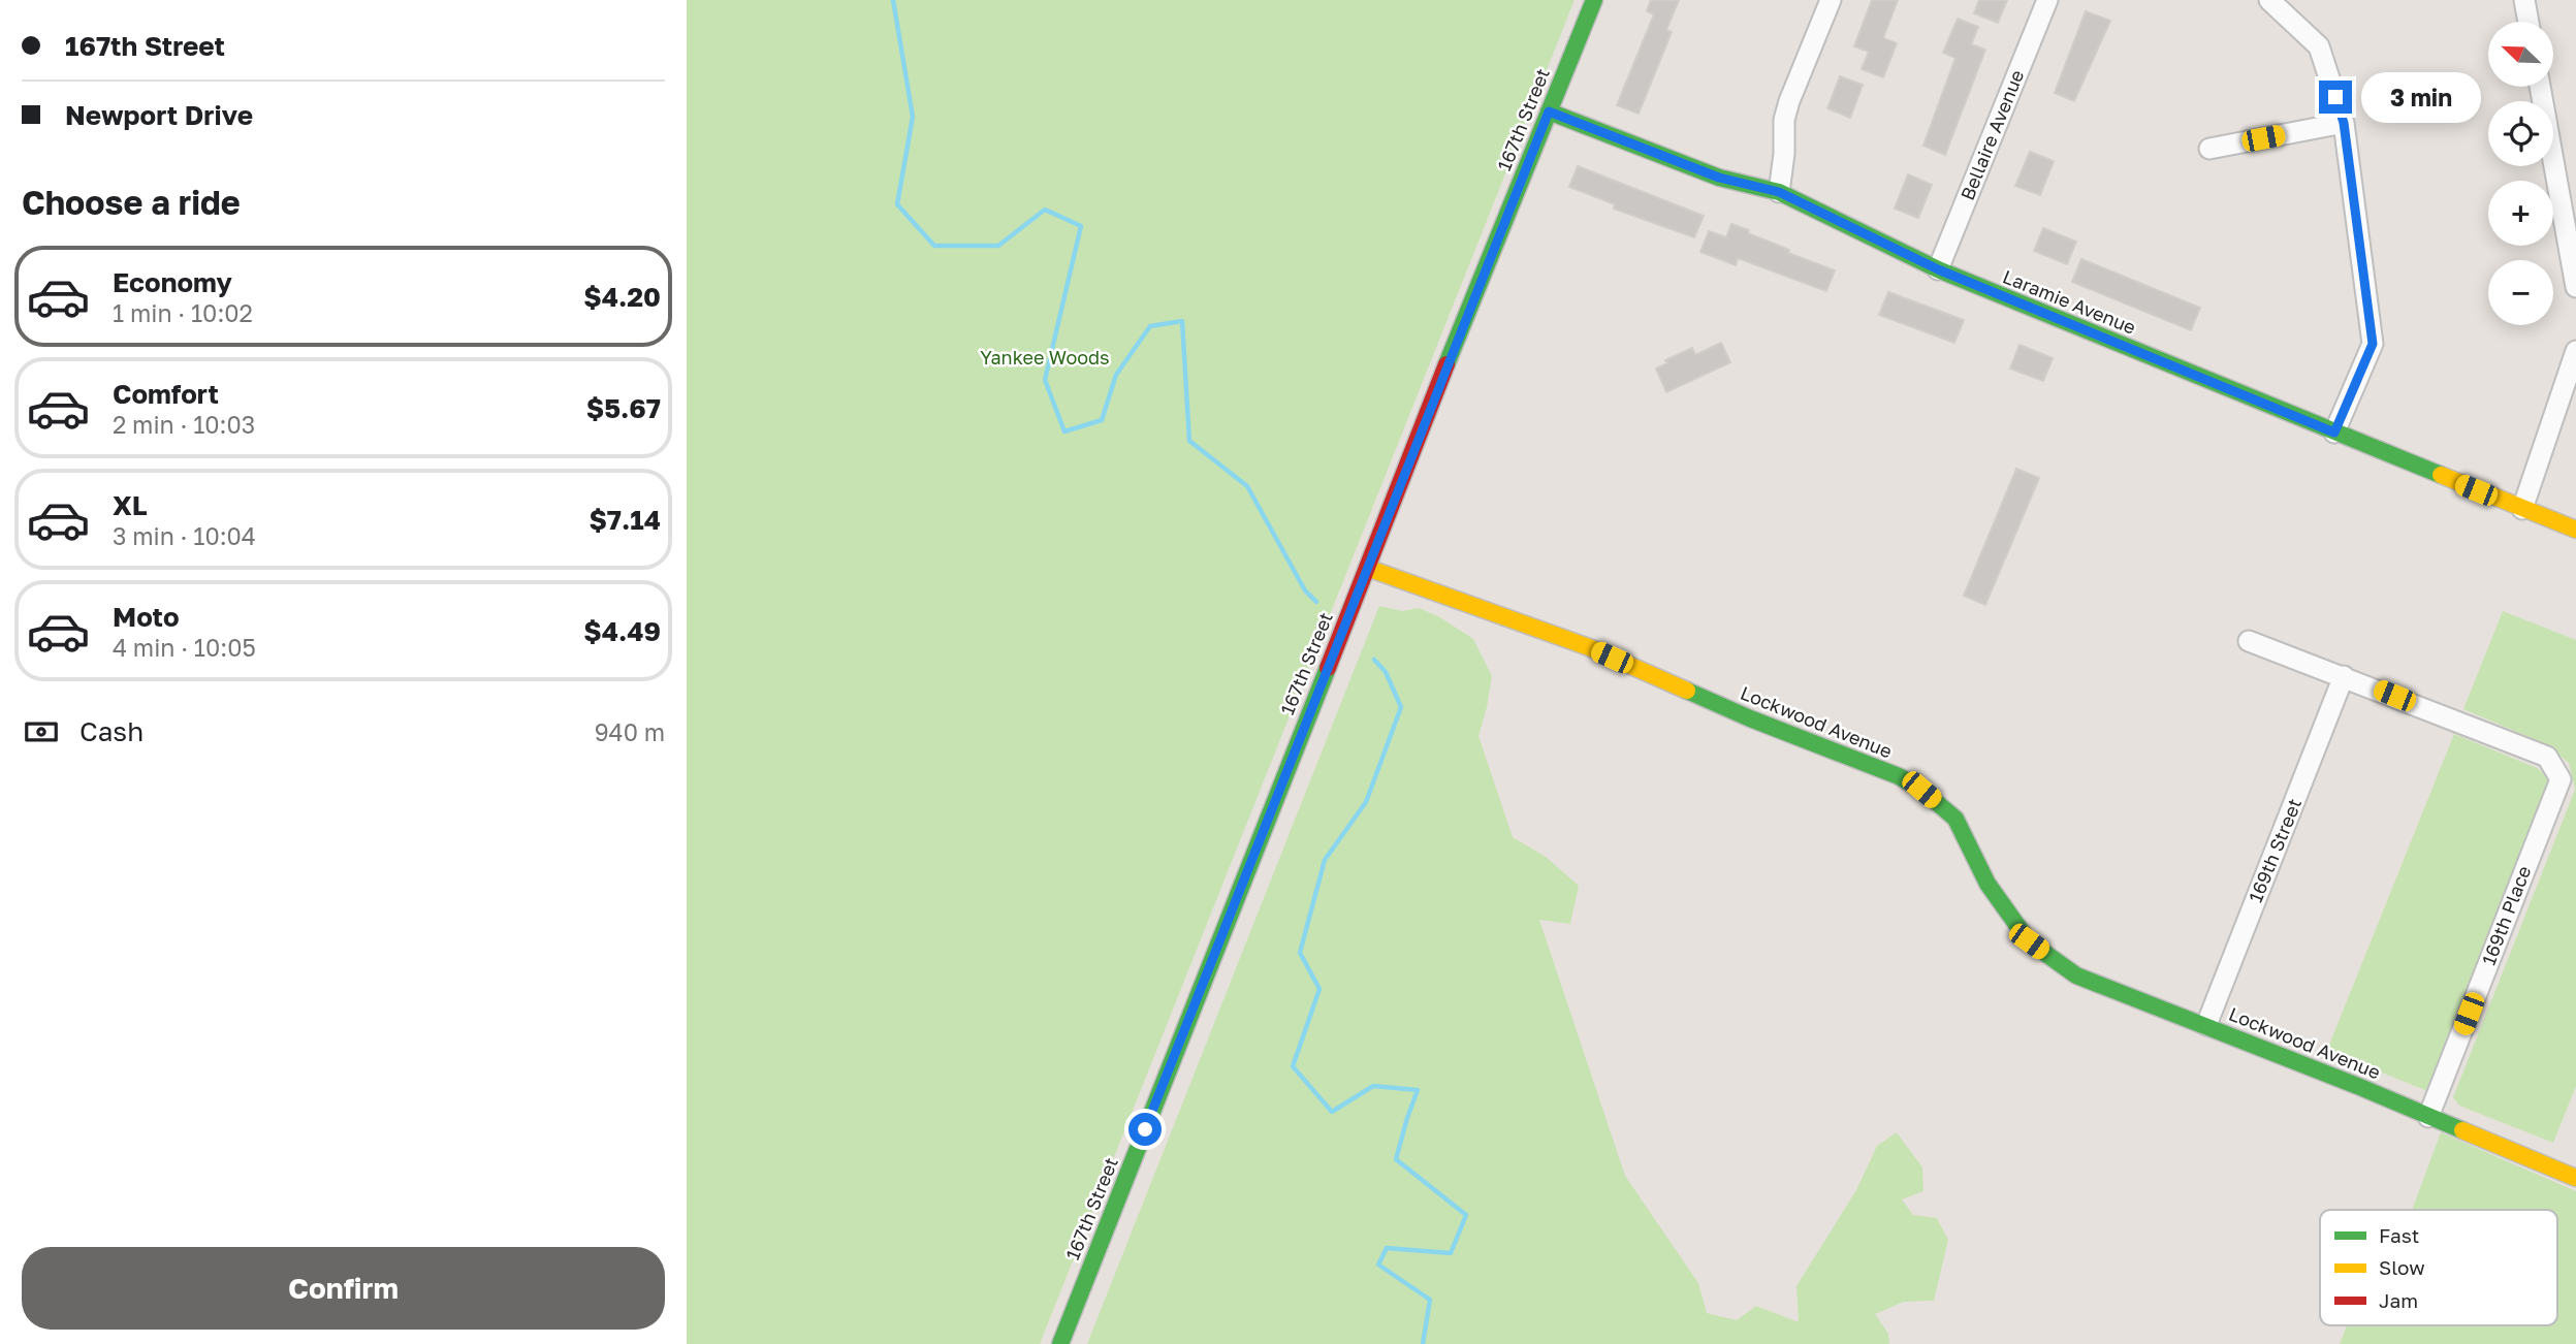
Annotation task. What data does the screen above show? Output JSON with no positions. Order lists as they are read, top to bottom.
{
  "streets": {
    "street": [
      "167th Street",
      "Bellaire Avenue",
      "Laramie Avenue",
      "Lockwood Avenue",
      "169th Street",
      "169th Place"
    ]
  },
  "crossings": [
    ["167th Street", "Laramie Avenue"],
    ["167th Street", "Lockwood Avenue"],
    ["Bellaire Avenue", "Laramie Avenue"],
    ["Lockwood Avenue", "169th Street"],
    ["Lockwood Avenue", "169th Place"],
    ["169th Street", "169th Place"]
  ],
  "parks": ["Yankee Woods"],
  "legend": ["Fast", "Slow", "Jam"],
  "north": "top left",
  "page": {
    "banner": ["167th Street", "Newport Drive"],
    "map_buttons": ["+", "−"],
    "bubble": "3 min",
    "heading": "Choose a ride",
    "list": [
      {
        "name": "Economy",
        "note": "1 min · 10:02",
        "value": "$4.20"
      },
      {
        "name": "Comfort",
        "note": "2 min · 10:03",
        "value": "$5.67"
      },
      {
        "name": "XL",
        "note": "3 min · 10:04",
        "value": "$7.14"
      },
      {
        "name": "Moto",
        "note": "4 min · 10:05",
        "value": "$4.49"
      }
    ],
    "pay": ["Cash", "940 m"],
    "buttons": "Confirm"
  }
}
